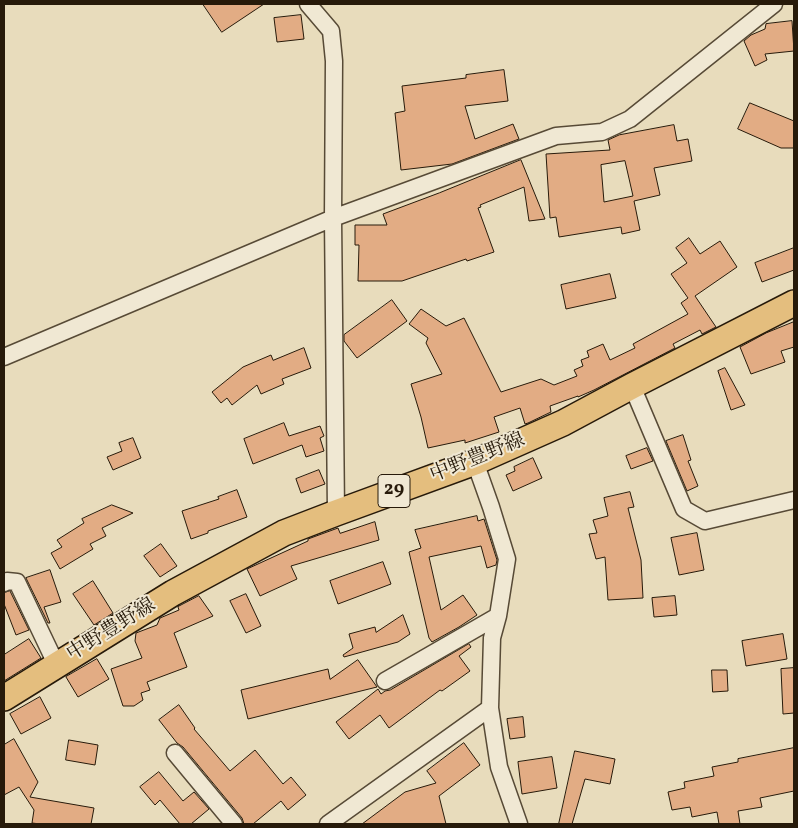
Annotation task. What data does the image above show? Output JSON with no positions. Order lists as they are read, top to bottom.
{
  "streets": {
    "main road": ["中野豊野線", "29"]
  }
}
